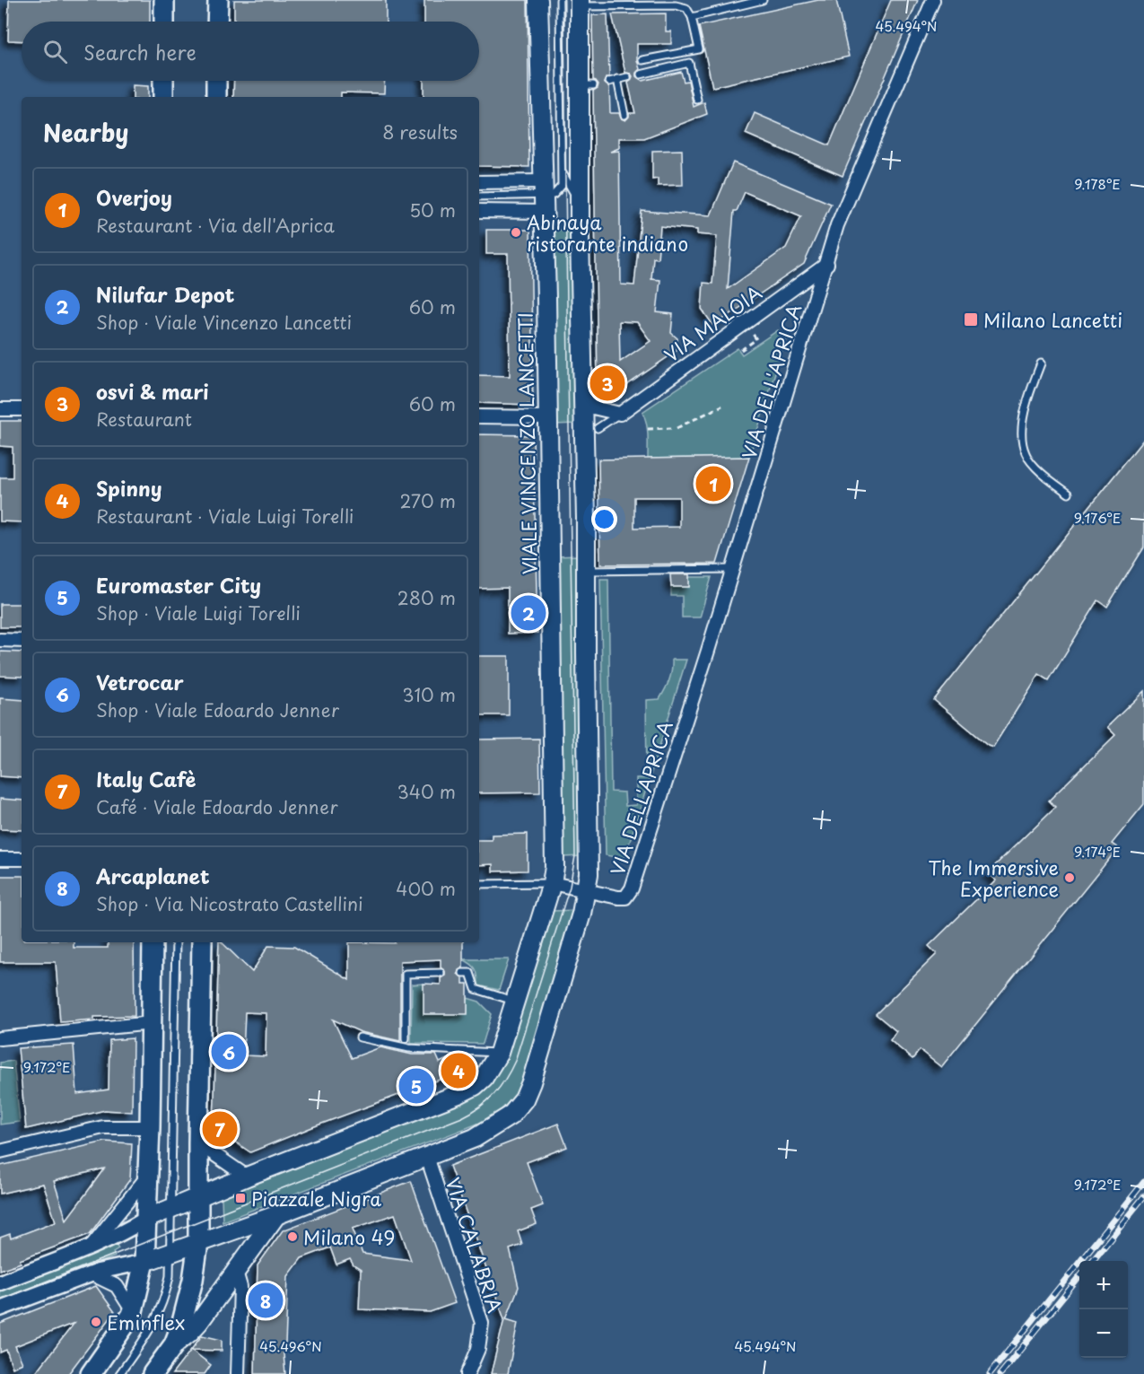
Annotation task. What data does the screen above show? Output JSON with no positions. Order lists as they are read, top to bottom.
{
  "streets": {
    "main road": ["VIALE VINCENZO LANCETTI"],
    "street": ["VIA MALOIA", "VIA DELL'APRICA", "VIA CALABRIA"]
  },
  "crossings": [
    ["VIA MALOIA", "VIA DELL'APRICA"]
  ],
  "places": {
    "other": [
      "Abinaya ristorante indiano",
      "The Immersive Experience",
      "Milano 49",
      "Eminflex"
    ],
    "transit": ["Milano Lancetti", "Piazzale Nigra"]
  },
  "page": {
    "search": "Search here",
    "heading": ["Nearby", "8 results"],
    "list": [
      {
        "mark": "1",
        "name": "Overjoy",
        "note": "Restaurant · Via dell'Aprica",
        "value": "50 m"
      },
      {
        "mark": "2",
        "name": "Nilufar Depot",
        "note": "Shop · Viale Vincenzo Lancetti",
        "value": "60 m"
      },
      {
        "mark": "3",
        "name": "osvi & mari",
        "note": "Restaurant",
        "value": "60 m"
      },
      {
        "mark": "4",
        "name": "Spinny",
        "note": "Restaurant · Viale Luigi Torelli",
        "value": "270 m"
      },
      {
        "mark": "5",
        "name": "Euromaster City",
        "note": "Shop · Viale Luigi Torelli",
        "value": "280 m"
      },
      {
        "mark": "6",
        "name": "Vetrocar",
        "note": "Shop · Viale Edoardo Jenner",
        "value": "310 m"
      },
      {
        "mark": "7",
        "name": "Italy Cafè",
        "note": "Café · Viale Edoardo Jenner",
        "value": "340 m"
      },
      {
        "mark": "8",
        "name": "Arcaplanet",
        "note": "Shop · Via Nicostrato Castellini",
        "value": "400 m"
      }
    ],
    "pins": [
      "3",
      "1",
      "2",
      "6",
      "4",
      "5",
      "7",
      "8"
    ],
    "map_buttons": ["+", "−"]
  },
  "coordinates": [
    "45.494°N",
    "9.178°E",
    "9.176°E",
    "9.174°E",
    "9.172°E",
    "45.496°N"
  ]
}
